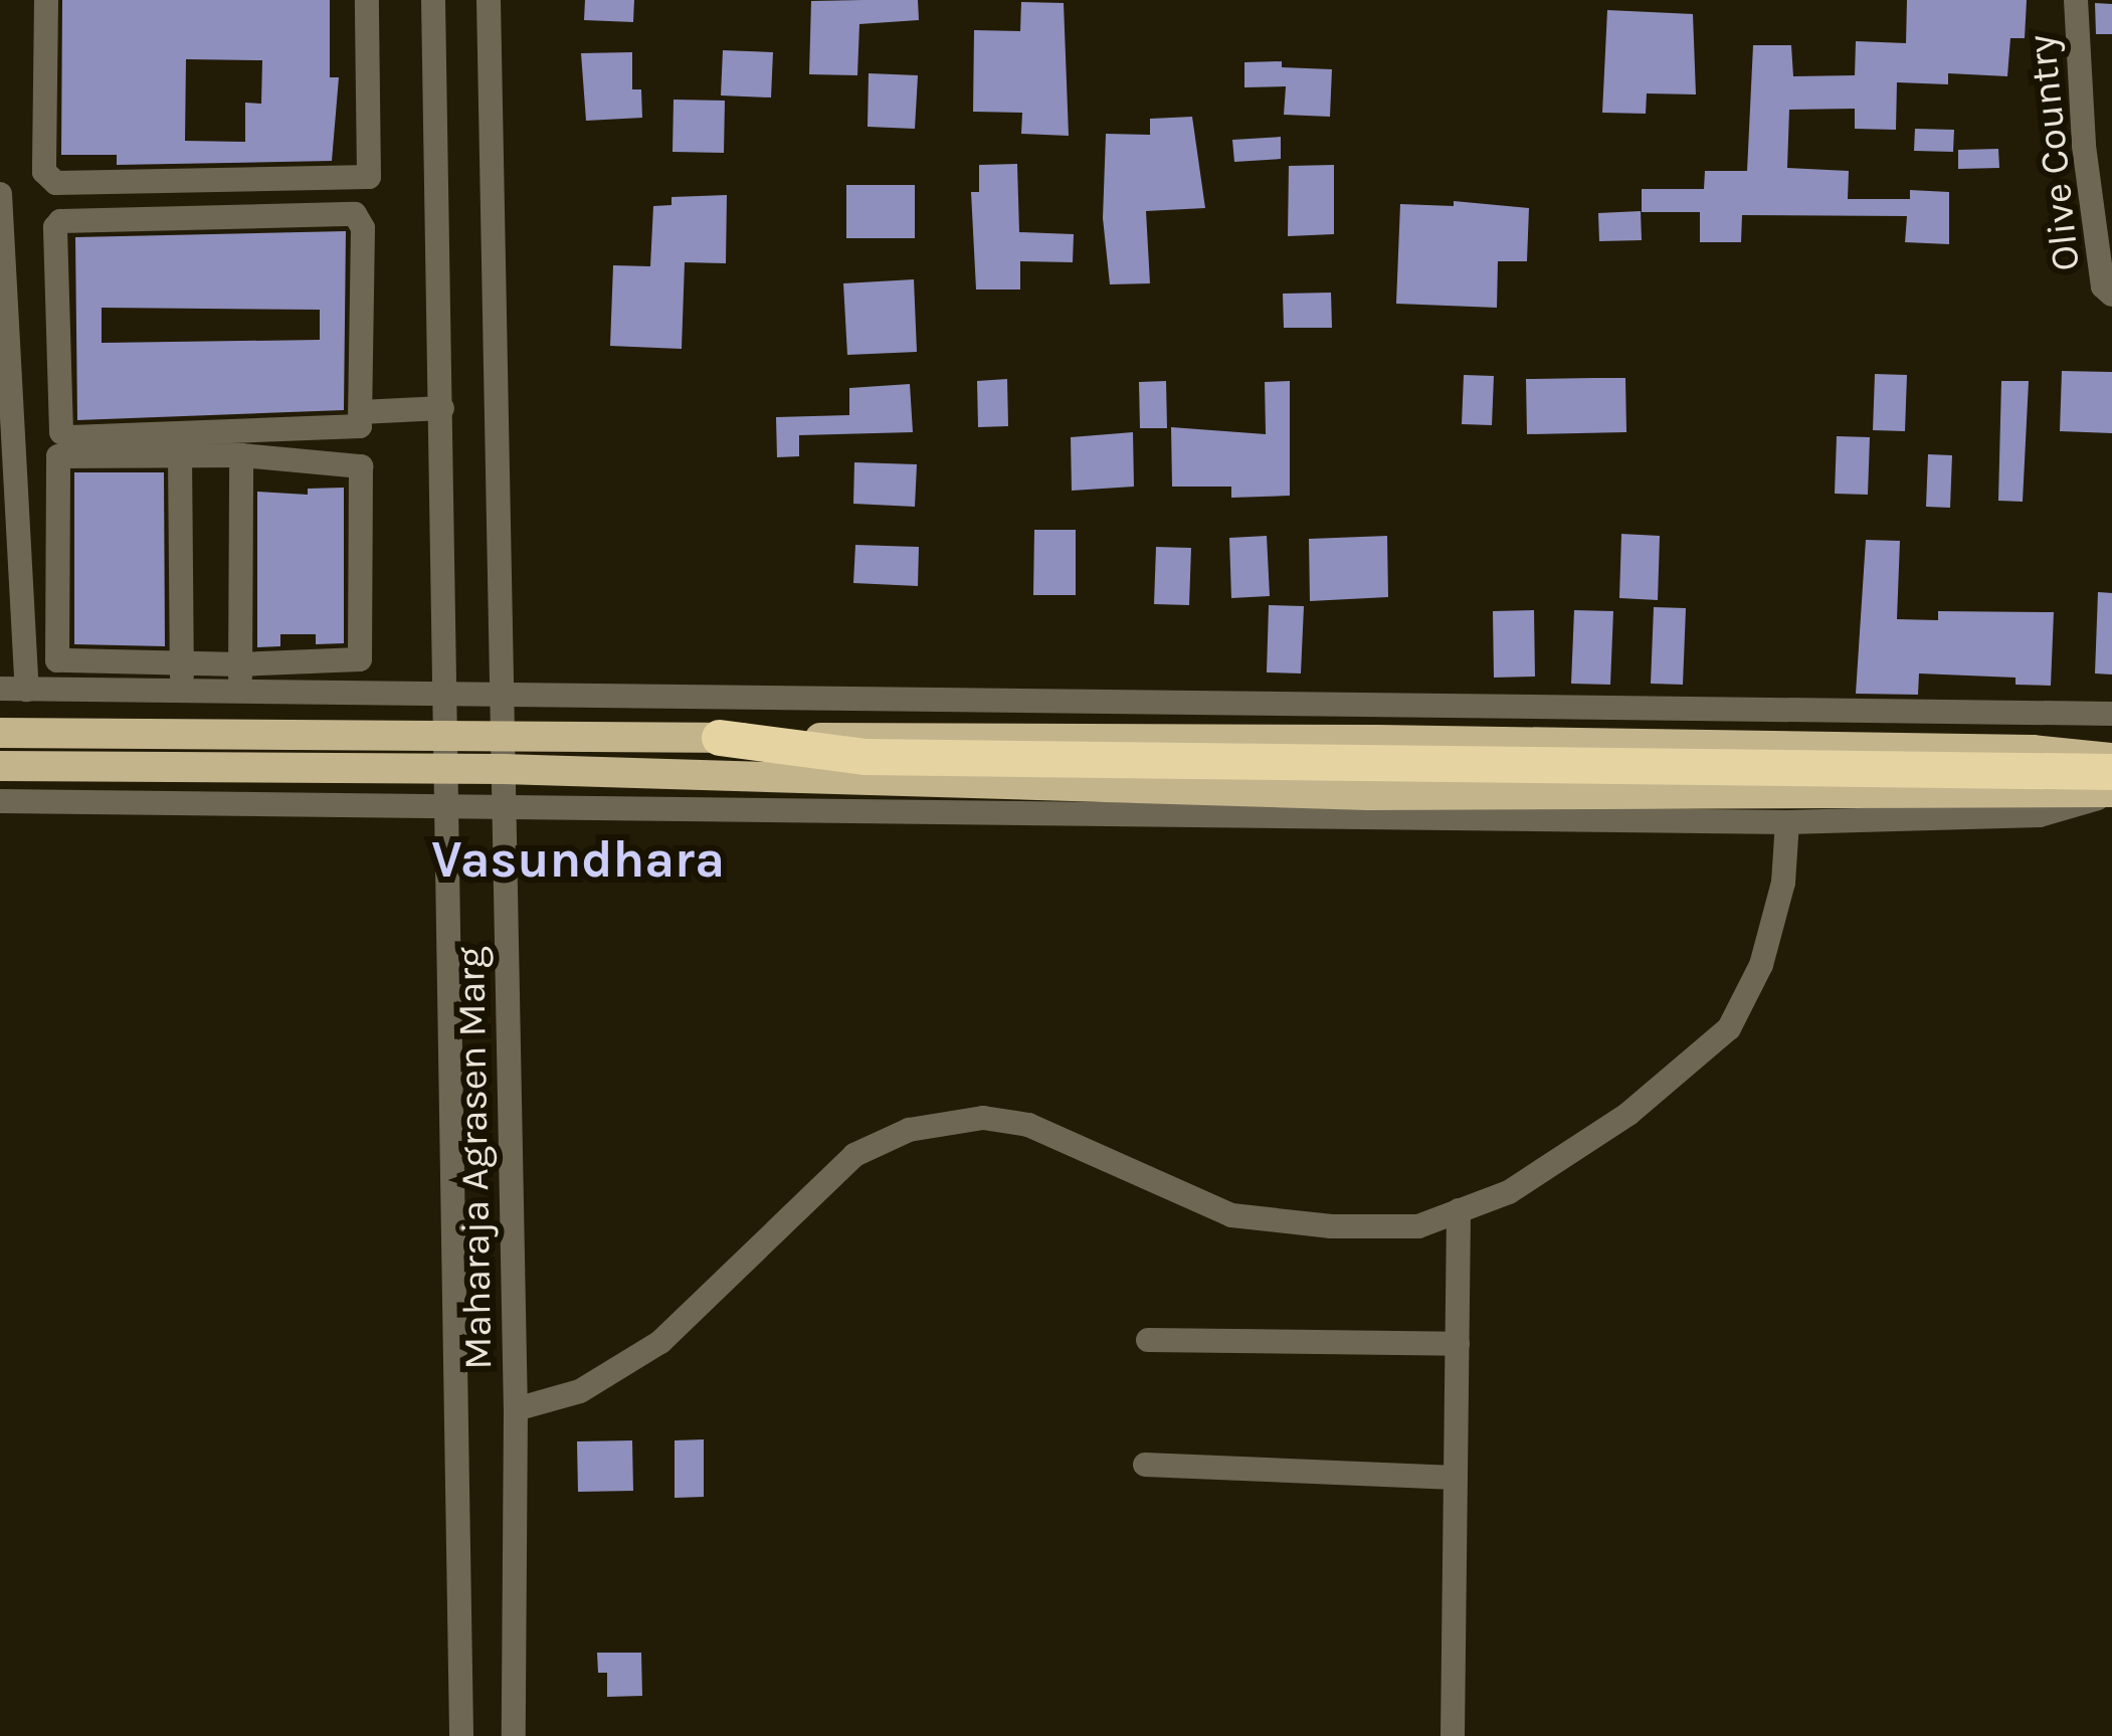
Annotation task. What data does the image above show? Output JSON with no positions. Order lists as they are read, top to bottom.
{
  "streets": {
    "street": ["Olive Country", "Maharaja Agrasen Marg"]
  },
  "districts": ["Vasundhara"]
}
